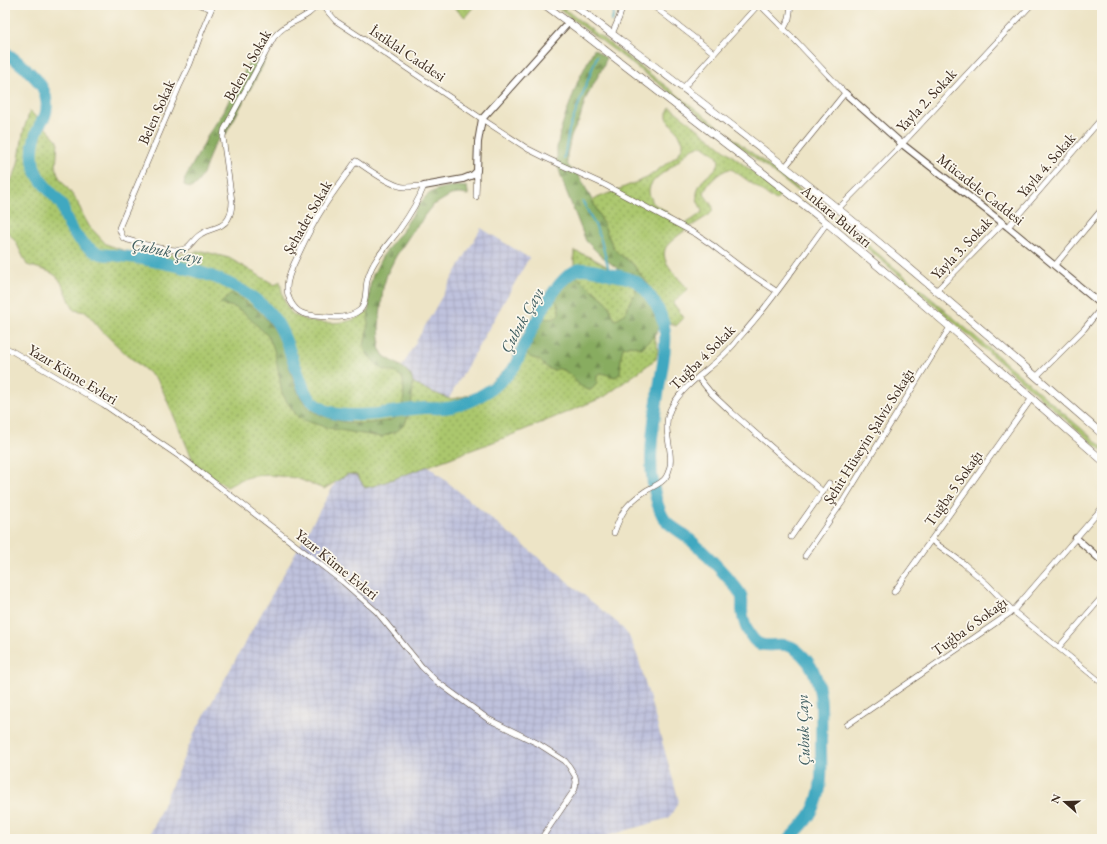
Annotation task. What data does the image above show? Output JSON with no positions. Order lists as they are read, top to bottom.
{
  "streets": {
    "main road": ["Ankara Bulvarı"],
    "street": [
      "İstiklal Caddesi",
      "Belen 1 Sokak",
      "Yayla 2. Sokak",
      "Belen Sokak",
      "Yayla 4. Sokak",
      "Mücadele Caddesi",
      "Şehadet Sokak",
      "Yayla 3. Sokak",
      "Tuğba 4 Sokak",
      "Yazır Küme Evleri",
      "Şehit Hüseyin Şalviz Sokağı",
      "Tuğba 5 Sokağı",
      "Tuğba 6 Sokağı"
    ]
  },
  "crossings": [
    ["İstiklal Caddesi", "Tuğba 4 Sokak"],
    ["Belen 1 Sokak", "Belen Sokak"],
    ["Yayla 2. Sokak", "Mücadele Caddesi"],
    ["Yayla 2. Sokak", "Ankara Bulvarı"],
    ["Yayla 4. Sokak", "Mücadele Caddesi"],
    ["Yayla 4. Sokak", "Yayla 3. Sokak"],
    ["Mücadele Caddesi", "Yayla 3. Sokak"],
    ["Ankara Bulvarı", "Yayla 3. Sokak"],
    ["Ankara Bulvarı", "Tuğba 4 Sokak"],
    ["Ankara Bulvarı", "Şehit Hüseyin Şalviz Sokağı"],
    ["Ankara Bulvarı", "Tuğba 5 Sokağı"]
  ],
  "water": ["Çubuk Çayı"],
  "north": "left"
}
